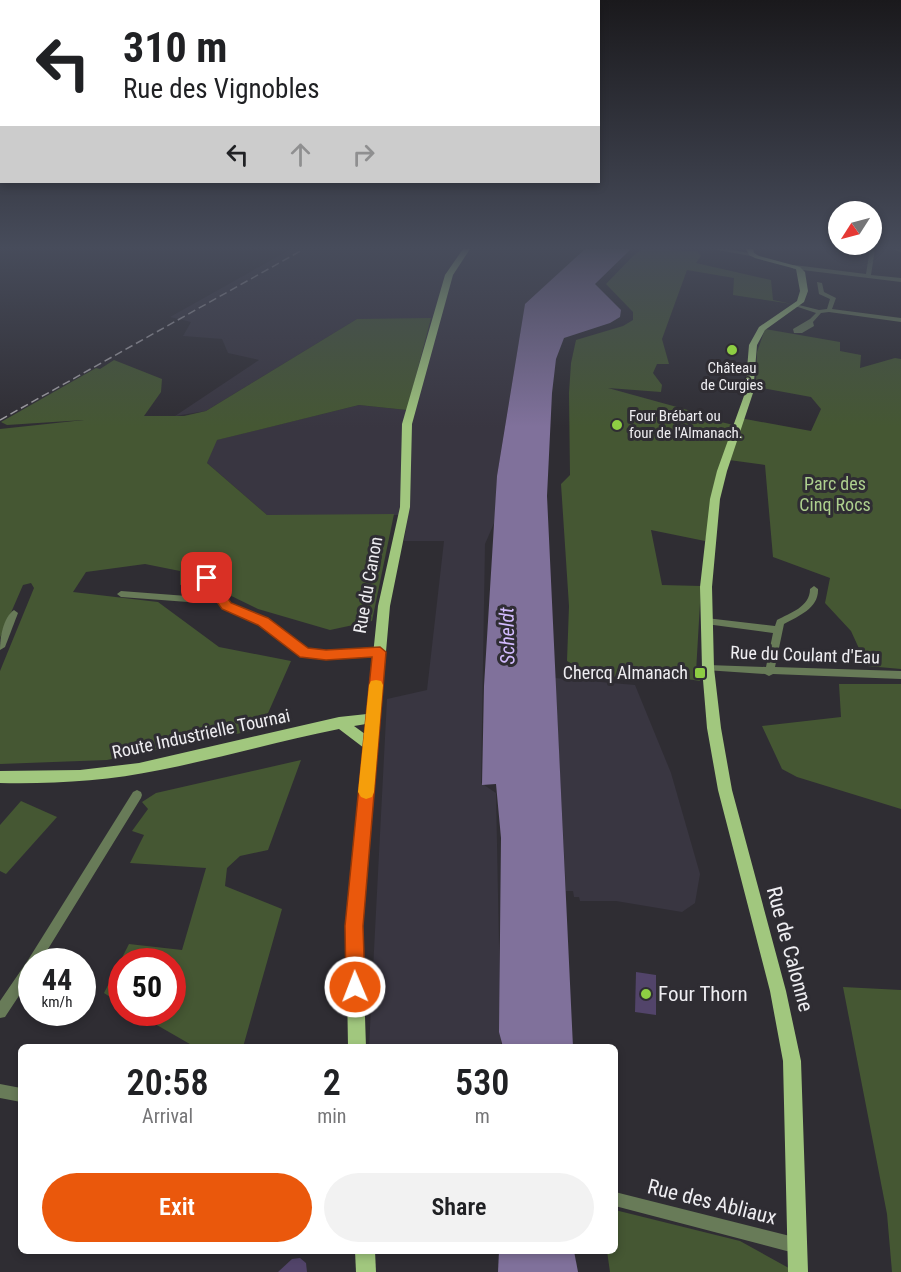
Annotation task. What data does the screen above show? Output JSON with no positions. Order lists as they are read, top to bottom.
{
  "streets": {
    "main road": ["Rue du Canon", "Route Industrielle Tournai", "Rue de Calonne"],
    "street": ["Rue du Coulant d'Eau", "Rue des Abliaux"]
  },
  "crossings": [
    ["Rue du Canon", "Route Industrielle Tournai"],
    ["Rue du Coulant d'Eau", "Rue de Calonne"],
    ["Rue de Calonne", "Rue des Abliaux"]
  ],
  "water": ["Scheldt"],
  "parks": ["Parc des Cinq Rocs"],
  "places": {
    "other": ["Château de Curgies", "Four Brébart ou four de l'Almanach.", "Four Thorn"],
    "transit": ["Chercq Almanach"]
  },
  "north": "bottom left",
  "page": {
    "turn": ["310 m", "Rue des Vignobles"],
    "speed": "44 km/h",
    "limit": "50",
    "eta": [
      "20:58",
      "Arrival",
      "2",
      "min",
      "530",
      "m"
    ],
    "buttons": ["Exit", "Share"]
  }
}
